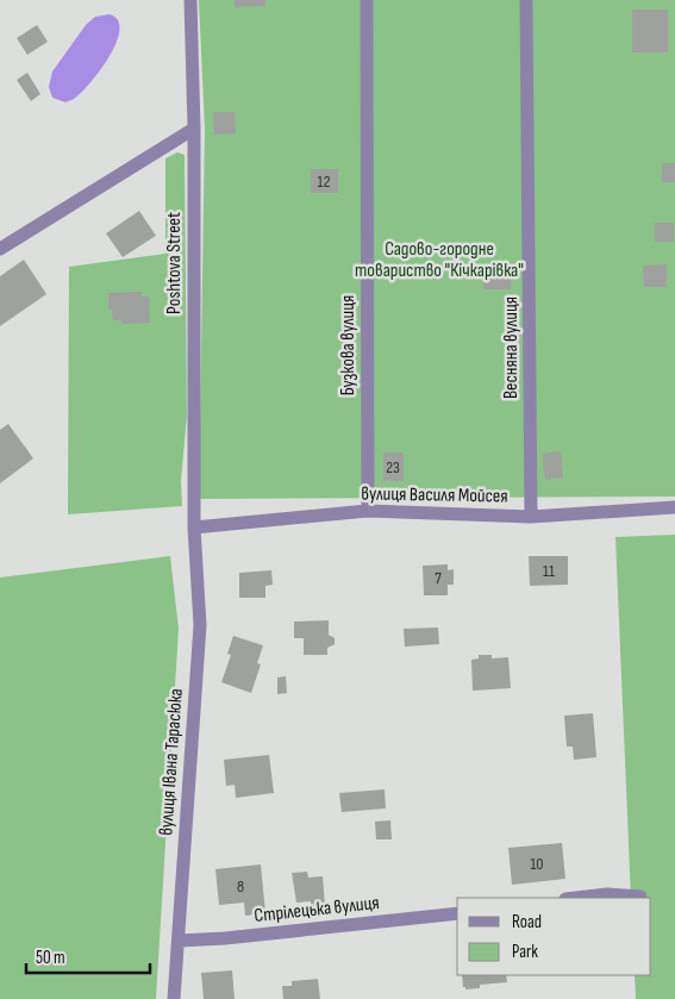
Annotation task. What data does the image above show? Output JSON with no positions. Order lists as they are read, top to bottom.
{
  "streets": {
    "street": [
      "Poshtova Street",
      "Бузкова вулиця",
      "Весняна вулиця",
      "вулиця Василя Мойсея",
      "вулиця Івана Тарасюка",
      "Стрілецька вулиця"
    ]
  },
  "crossings": [
    ["Poshtova Street", "вулиця Василя Мойсея"],
    ["Poshtova Street", "вулиця Івана Тарасюка"],
    ["Бузкова вулиця", "вулиця Василя Мойсея"],
    ["Весняна вулиця", "вулиця Василя Мойсея"],
    ["вулиця Василя Мойсея", "вулиця Івана Тарасюка"],
    ["вулиця Івана Тарасюка", "Стрілецька вулиця"]
  ],
  "parks": ["Садово-городне товариство \"Кічкарівка\""],
  "house_numbers": [
    "12",
    "23",
    "11",
    "7",
    "10",
    "8"
  ],
  "legend": ["Road", "Park"],
  "scale_bar": "50 m"
}
